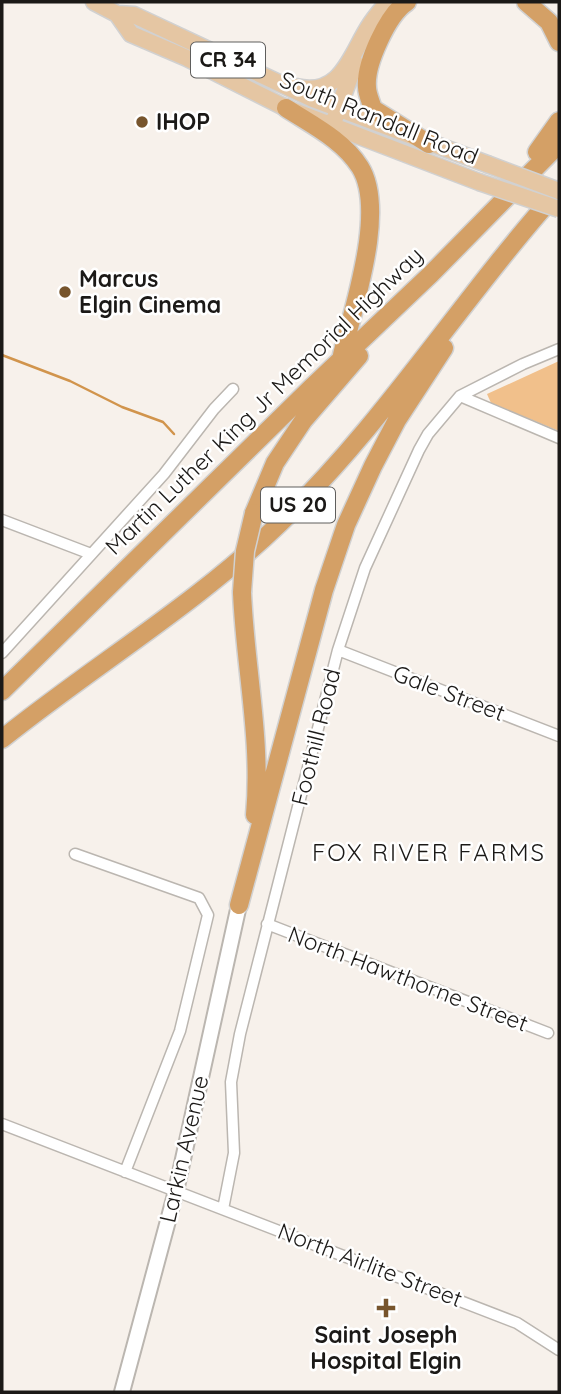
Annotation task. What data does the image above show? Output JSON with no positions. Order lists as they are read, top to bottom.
{
  "streets": {
    "highway": ["Martin Luther King Jr Memorial Highway", "US 20"],
    "main road": ["CR 34", "South Randall Road", "Larkin Avenue"],
    "street": [
      "Gale Street",
      "Foothill Road",
      "North Hawthorne Street",
      "North Airlite Street"
    ]
  },
  "crossings": [
    ["South Randall Road", "US 20"],
    ["Gale Street", "Foothill Road"],
    ["Foothill Road", "North Hawthorne Street"],
    ["Foothill Road", "North Airlite Street"],
    ["Larkin Avenue", "North Airlite Street"]
  ],
  "districts": ["FOX RIVER FARMS"],
  "places": {
    "other": ["IHOP", "Marcus Elgin Cinema"],
    "health": ["Saint Joseph Hospital Elgin"]
  }
}
